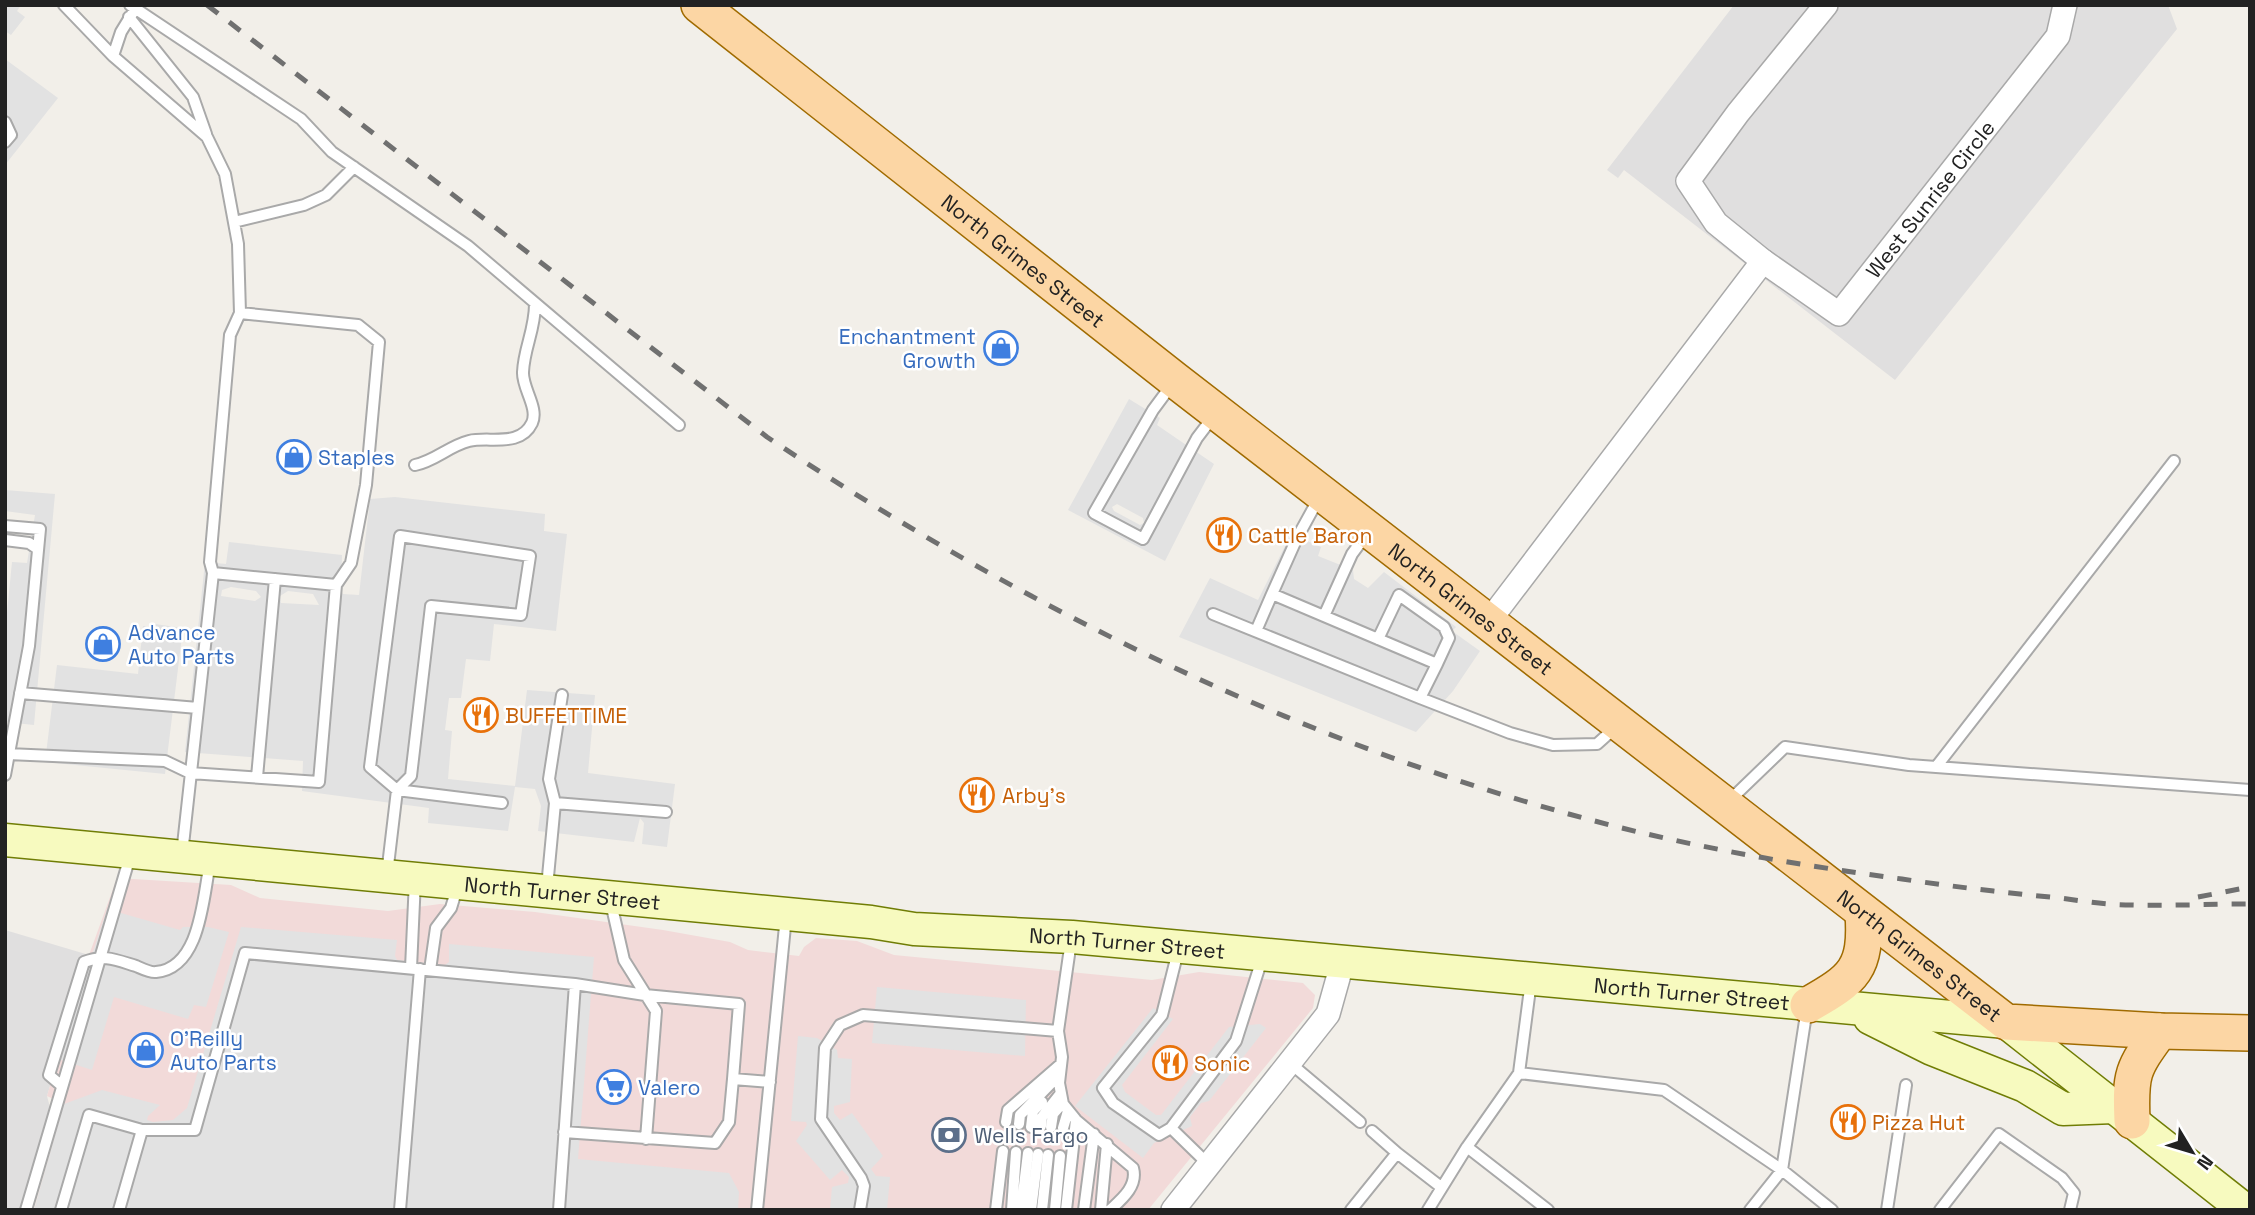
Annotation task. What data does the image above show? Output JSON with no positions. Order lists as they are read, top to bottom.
{
  "streets": {
    "main road": ["North Grimes Street", "North Turner Street"],
    "street": ["West Sunrise Circle"]
  },
  "crossings": [
    ["North Grimes Street", "North Turner Street"]
  ],
  "places": {
    "shop": [
      "Enchantment Growth",
      "Staples",
      "Advance Auto Parts",
      "O'Reilly Auto Parts"
    ],
    "restaurant": [
      "Cattle Baron",
      "BUFFETTIME",
      "Arby's",
      "Sonic",
      "Pizza Hut"
    ],
    "supermarket": ["Valero"],
    "bank": ["Wells Fargo"]
  },
  "north": "bottom right"
}
